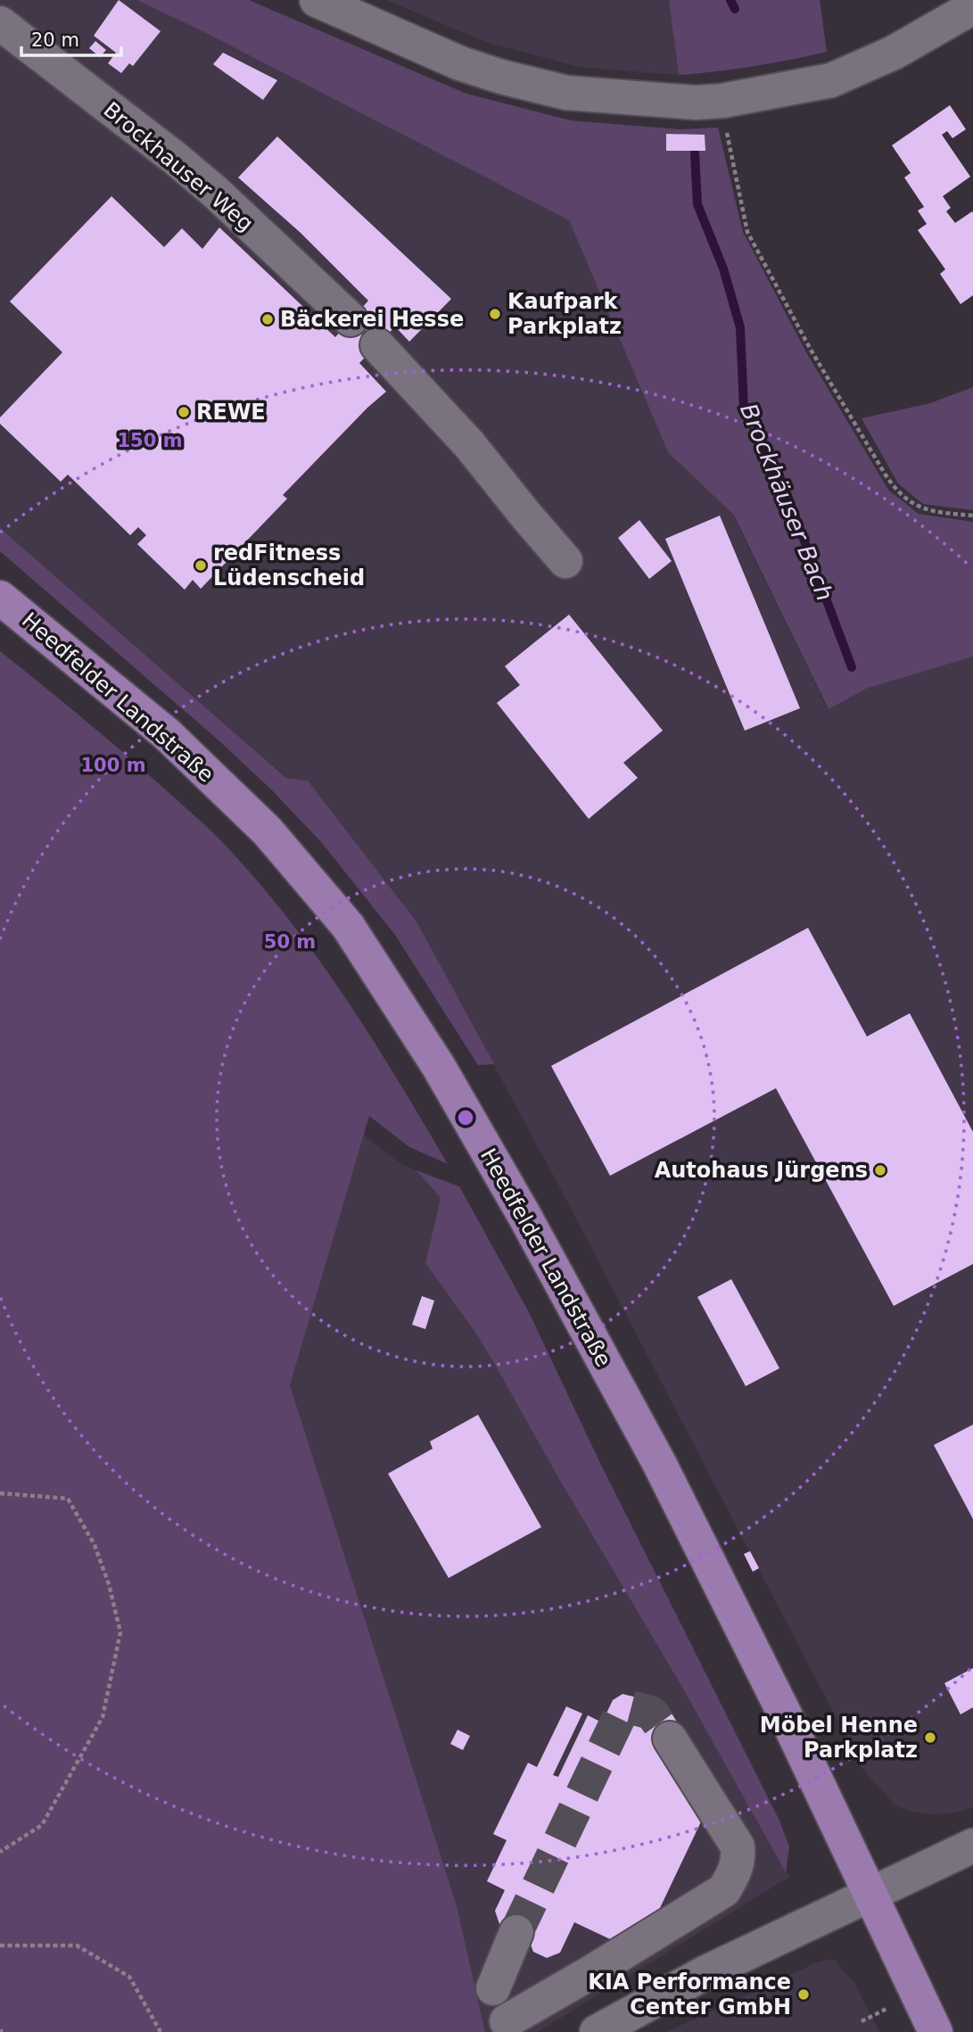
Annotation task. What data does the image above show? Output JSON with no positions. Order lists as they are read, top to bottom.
{
  "streets": {
    "main road": ["Heedfelder Landstraße"],
    "street": ["Brockhauser Weg"]
  },
  "water": ["Brockhäuser Bach"],
  "places": [
    "Kaufpark Parkplatz",
    "Bäckerei Hesse",
    "REWE",
    "redFitness Lüdenscheid",
    "Autohaus Jürgens",
    "Möbel Henne Parkplatz",
    "KIA Performance Center GmbH"
  ],
  "scale_bar": "20 m",
  "rings": ["150 m", "100 m", "50 m"]
}
